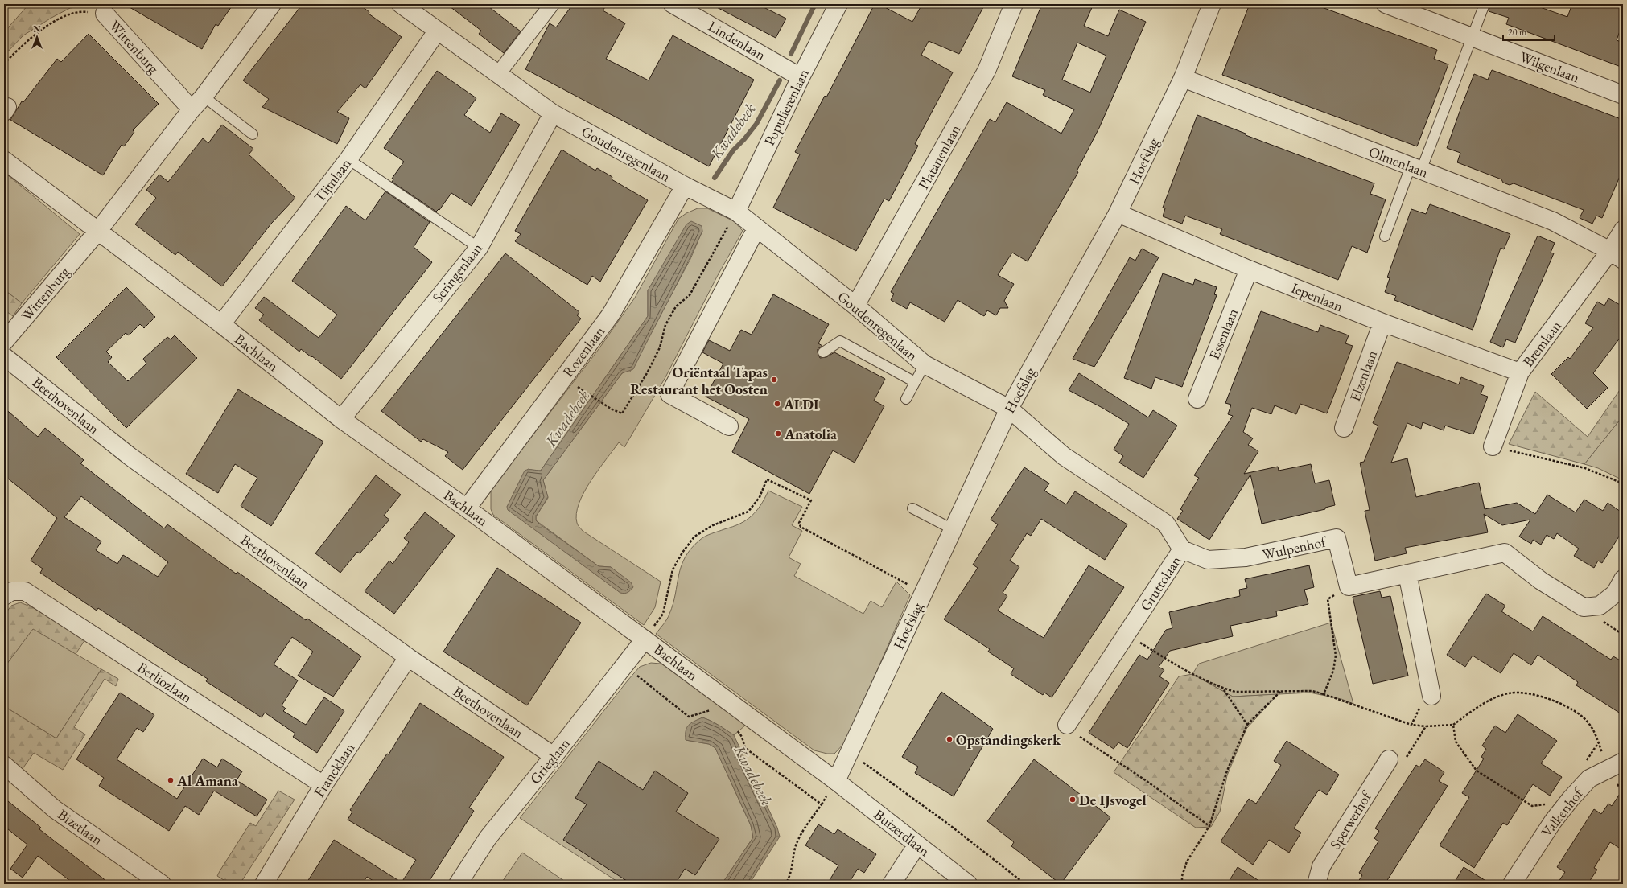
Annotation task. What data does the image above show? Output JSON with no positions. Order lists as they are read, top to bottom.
{
  "streets": {
    "street": [
      "Lindenlaan",
      "Wittenburg",
      "Wilgenlaan",
      "Populierenlaan",
      "Goudenregenlaan",
      "Platanenlaan",
      "Hoefslag",
      "Olmenlaan",
      "Tijmlaan",
      "Seringenlaan",
      "Iepenlaan",
      "Essenlaan",
      "Bremlaan",
      "Rozenlaan",
      "Bachlaan",
      "Elzenlaan",
      "Beethovenlaan",
      "Wulpenhof",
      "Gruttolaan",
      "Berliozlaan",
      "Grieglaan",
      "Francklaan",
      "Valkenhof",
      "Sperwerhof",
      "Bizetlaan",
      "Buizerdlaan"
    ]
  },
  "crossings": [
    ["Lindenlaan", "Populierenlaan"],
    ["Wittenburg", "Bachlaan"],
    ["Populierenlaan", "Goudenregenlaan"],
    ["Goudenregenlaan", "Platanenlaan"],
    ["Goudenregenlaan", "Hoefslag"],
    ["Goudenregenlaan", "Tijmlaan"],
    ["Goudenregenlaan", "Seringenlaan"],
    ["Goudenregenlaan", "Rozenlaan"],
    ["Goudenregenlaan", "Gruttolaan"],
    ["Hoefslag", "Olmenlaan"],
    ["Hoefslag", "Iepenlaan"],
    ["Hoefslag", "Bachlaan"],
    ["Hoefslag", "Gruttolaan"],
    ["Hoefslag", "Buizerdlaan"],
    ["Olmenlaan", "Bremlaan"],
    ["Tijmlaan", "Bachlaan"],
    ["Seringenlaan", "Bachlaan"],
    ["Iepenlaan", "Essenlaan"],
    ["Iepenlaan", "Bremlaan"],
    ["Iepenlaan", "Elzenlaan"],
    ["Rozenlaan", "Bachlaan"],
    ["Bachlaan", "Grieglaan"],
    ["Bachlaan", "Buizerdlaan"],
    ["Beethovenlaan", "Grieglaan"],
    ["Beethovenlaan", "Francklaan"],
    ["Wulpenhof", "Gruttolaan"],
    ["Berliozlaan", "Francklaan"]
  ],
  "water": ["Kwadebeek"],
  "places": [
    "Oriëntaal Tapas Restaurant het Oosten",
    "ALDI",
    "Anatolia",
    "Opstandingskerk",
    "Al Amana",
    "De IJsvogel"
  ],
  "scale_bar": "20 m",
  "north": "top"
}
